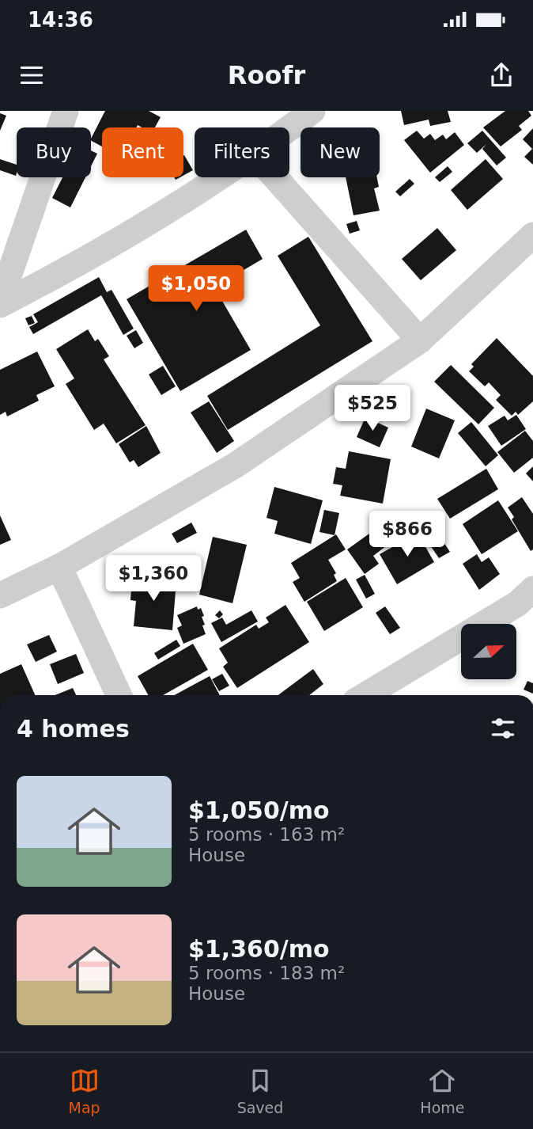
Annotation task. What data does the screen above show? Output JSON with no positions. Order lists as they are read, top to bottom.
{
  "north": "right",
  "page": {
    "status": "14:36",
    "header": "Roofr",
    "chip": [
      "Buy",
      "Rent",
      "Filters",
      "New"
    ],
    "price": [
      "$1,050",
      "$525",
      "$866",
      "$1,360"
    ],
    "heading": "4 homes",
    "list": [
      {
        "name": "$1,050/mo",
        "note": "5 rooms · 163 m² · House"
      },
      {
        "name": "$1,360/mo",
        "note": "5 rooms · 183 m² · House"
      }
    ],
    "tabs": ["Map", "Saved", "Home"]
  }
}
